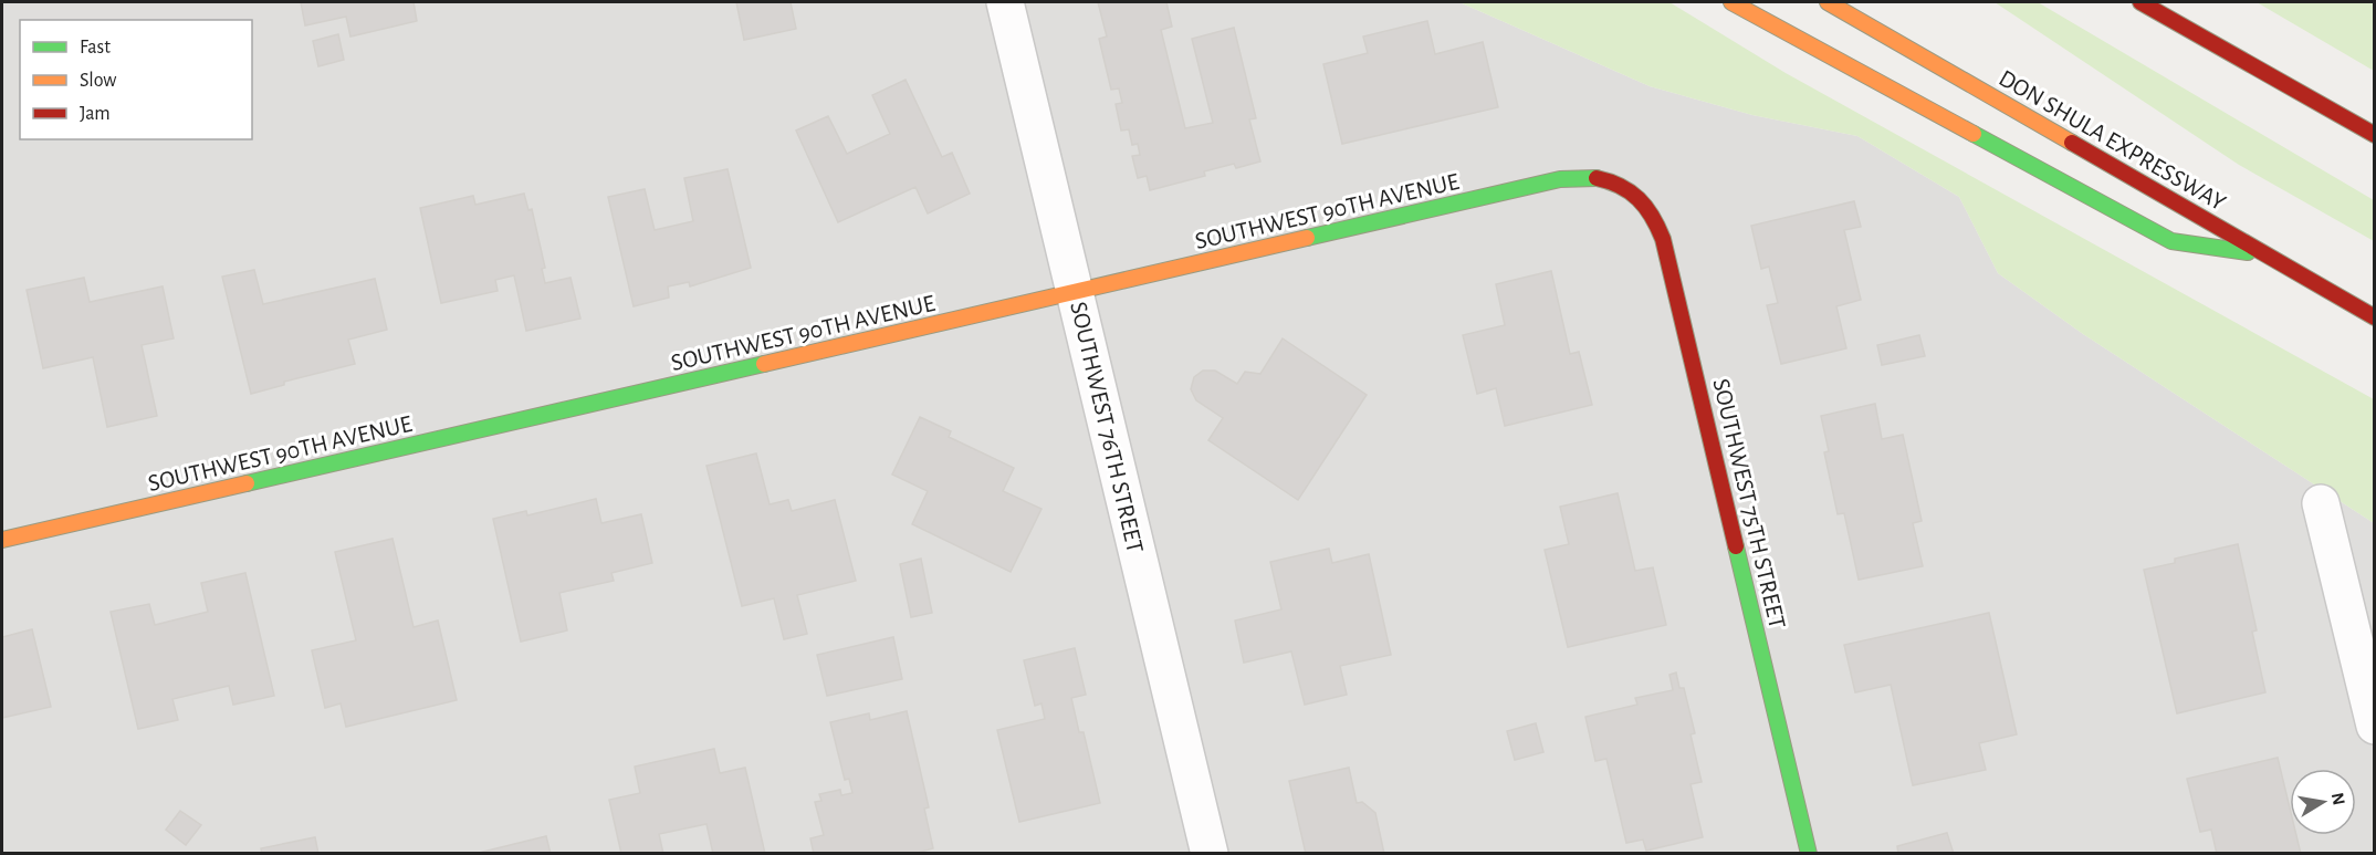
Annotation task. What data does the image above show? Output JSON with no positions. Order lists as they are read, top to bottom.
{
  "streets": {
    "main road": ["DON SHULA EXPRESSWAY", "SOUTHWEST 90TH AVENUE", "SOUTHWEST 75TH STREET"],
    "street": ["SOUTHWEST 76TH STREET"]
  },
  "crossings": [
    ["SOUTHWEST 90TH AVENUE", "SOUTHWEST 76TH STREET"],
    ["SOUTHWEST 90TH AVENUE", "SOUTHWEST 75TH STREET"]
  ],
  "legend": ["Fast", "Slow", "Jam"],
  "north": "right"
}
